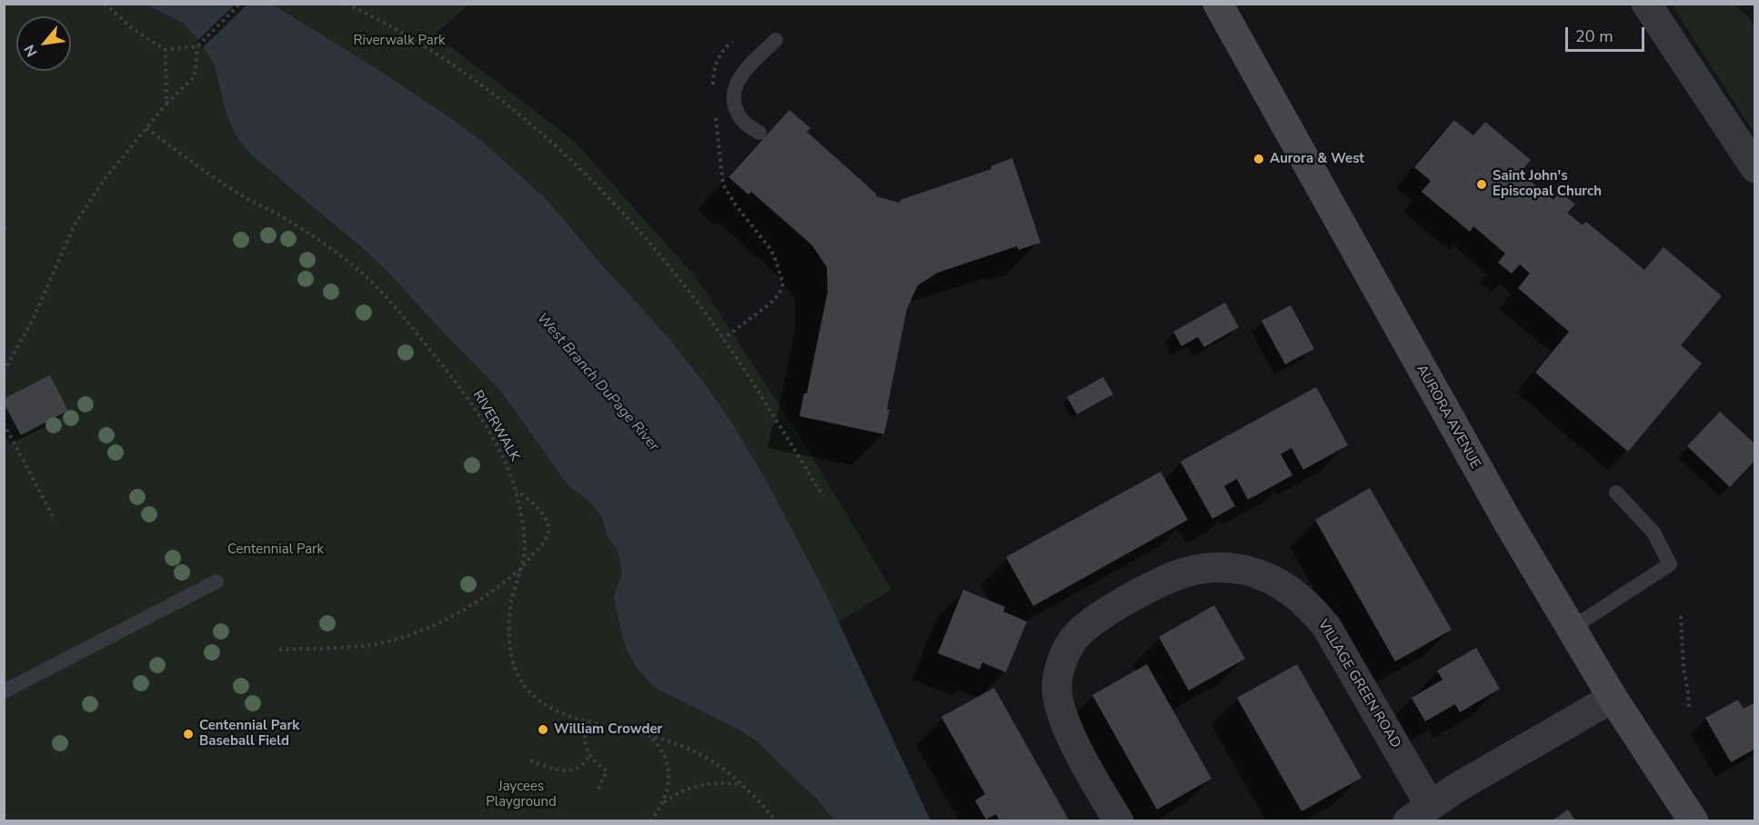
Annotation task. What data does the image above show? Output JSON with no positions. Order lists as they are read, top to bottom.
{
  "streets": {
    "main road": ["AURORA AVENUE"],
    "street": ["VILLAGE GREEN ROAD"],
    "path": ["RIVERWALK"]
  },
  "crossings": [
    ["AURORA AVENUE", "VILLAGE GREEN ROAD"]
  ],
  "water": ["West Branch DuPage River"],
  "parks": ["Riverwalk Park", "Centennial Park", "Jaycees Playground"],
  "places": [
    "Aurora & West",
    "Saint John's Episcopal Church",
    "William Crowder",
    "Centennial Park Baseball Field"
  ],
  "scale_bar": "20 m",
  "north": "bottom left"
}
